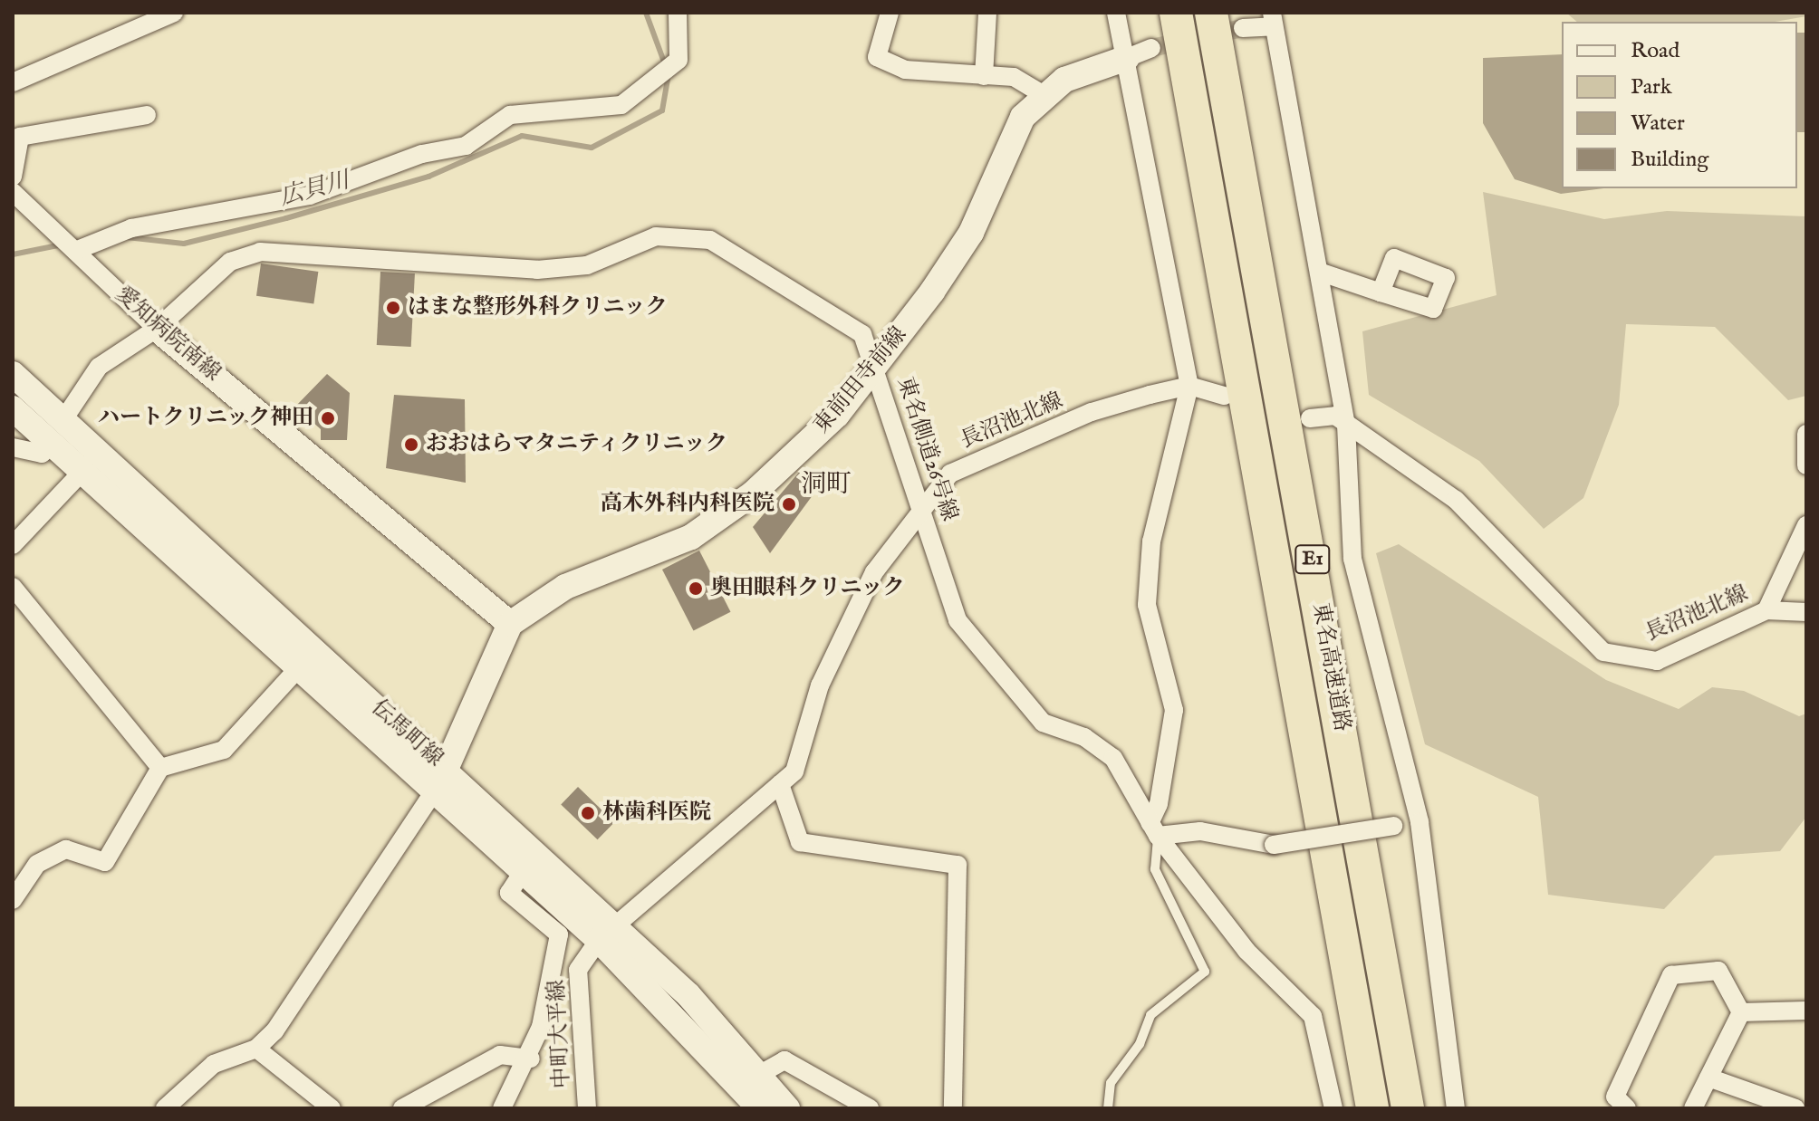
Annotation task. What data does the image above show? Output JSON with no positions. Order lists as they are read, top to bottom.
{
  "streets": {
    "highway": ["E1", "東名高速道路"],
    "street": [
      "愛知病院南線",
      "東前田寺前線",
      "長沼池北線",
      "東名側道26号線",
      "伝馬町線",
      "中町大平線"
    ]
  },
  "crossings": [
    ["愛知病院南線", "東前田寺前線"],
    ["愛知病院南線", "東名側道26号線"],
    ["東前田寺前線", "東名側道26号線"],
    ["長沼池北線", "東名側道26号線"],
    ["長沼池北線", "伝馬町線"],
    ["長沼池北線", "中町大平線"],
    ["東名側道26号線", "伝馬町線"],
    ["伝馬町線", "中町大平線"]
  ],
  "districts": ["洞町"],
  "water": ["広貝川"],
  "places": [
    "はまな整形外科クリニック",
    "ハートクリニック神田",
    "おおはらマタニティクリニック",
    "高木外科内科医院",
    "奥田眼科クリニック",
    "林歯科医院"
  ],
  "legend": [
    "Road",
    "Park",
    "Water",
    "Building"
  ]
}
